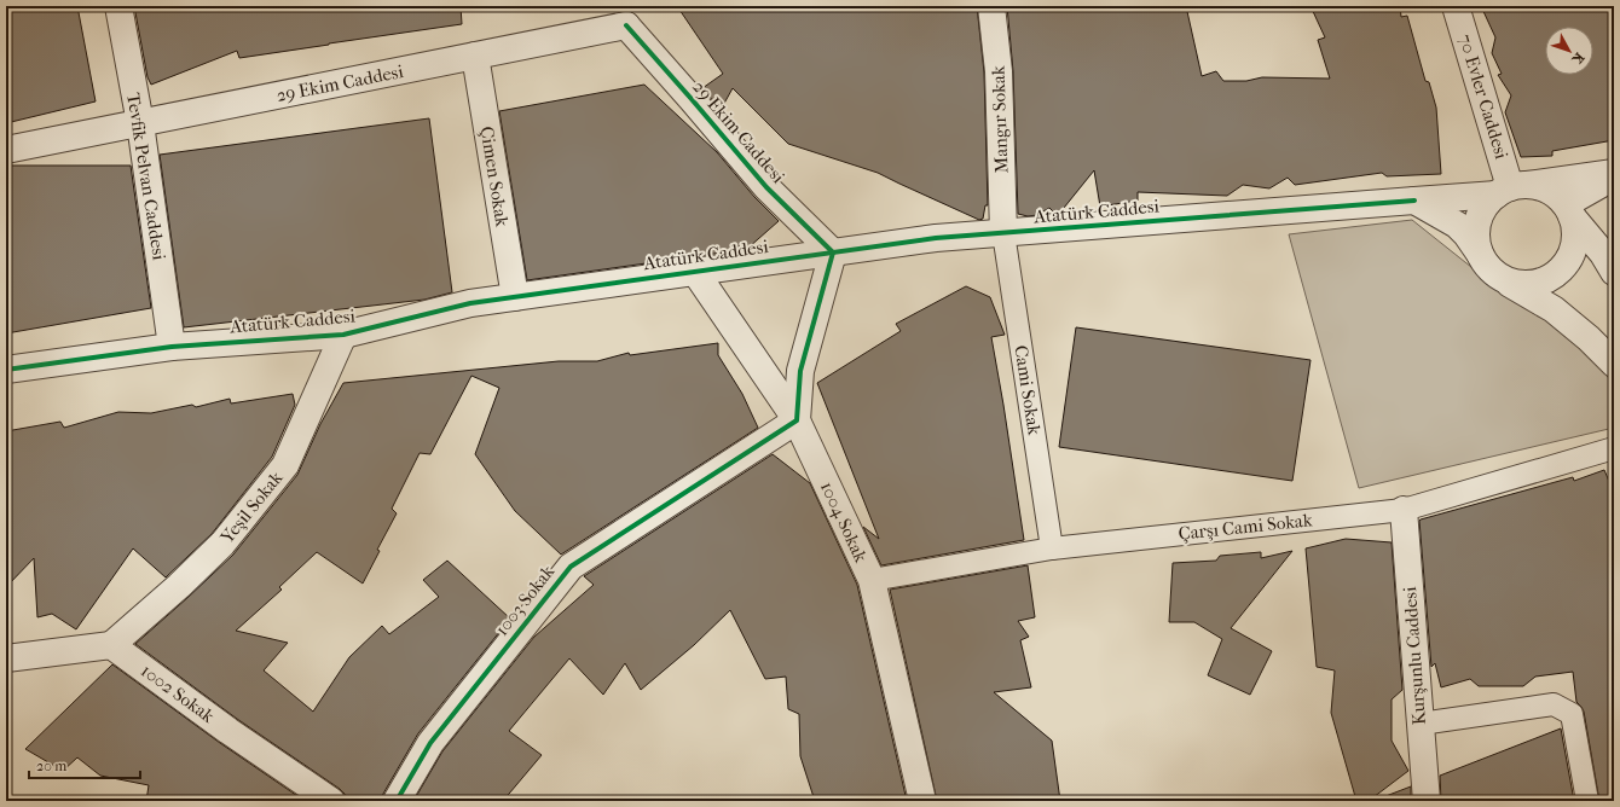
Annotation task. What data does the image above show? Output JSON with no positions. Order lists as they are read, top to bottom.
{
  "streets": {
    "street": [
      "29 Ekim Caddesi",
      "70 Evler Caddesi",
      "Mangır Sokak",
      "Tevfik Pelvan Caddesi",
      "Çimen Sokak",
      "Atatürk Caddesi",
      "Yeşil Sokak",
      "1004 Sokak",
      "1003 Sokak",
      "Kurşunlu Caddesi",
      "1002 Sokak"
    ],
    "lane": ["Cami Sokak", "Çarşı Cami Sokak"]
  },
  "crossings": [
    ["29 Ekim Caddesi", "Tevfik Pelvan Caddesi"],
    ["29 Ekim Caddesi", "Çimen Sokak"],
    ["29 Ekim Caddesi", "Atatürk Caddesi"],
    ["70 Evler Caddesi", "Atatürk Caddesi"],
    ["Mangır Sokak", "Atatürk Caddesi"],
    ["Mangır Sokak", "Cami Sokak"],
    ["Tevfik Pelvan Caddesi", "Atatürk Caddesi"],
    ["Çimen Sokak", "Atatürk Caddesi"],
    ["Atatürk Caddesi", "Cami Sokak"],
    ["Atatürk Caddesi", "Yeşil Sokak"],
    ["Atatürk Caddesi", "1004 Sokak"],
    ["Cami Sokak", "Çarşı Cami Sokak"],
    ["Yeşil Sokak", "1002 Sokak"],
    ["1004 Sokak", "Çarşı Cami Sokak"],
    ["1004 Sokak", "1003 Sokak"],
    ["Çarşı Cami Sokak", "Kurşunlu Caddesi"]
  ],
  "scale_bar": "20 m",
  "north": "bottom right"
}
